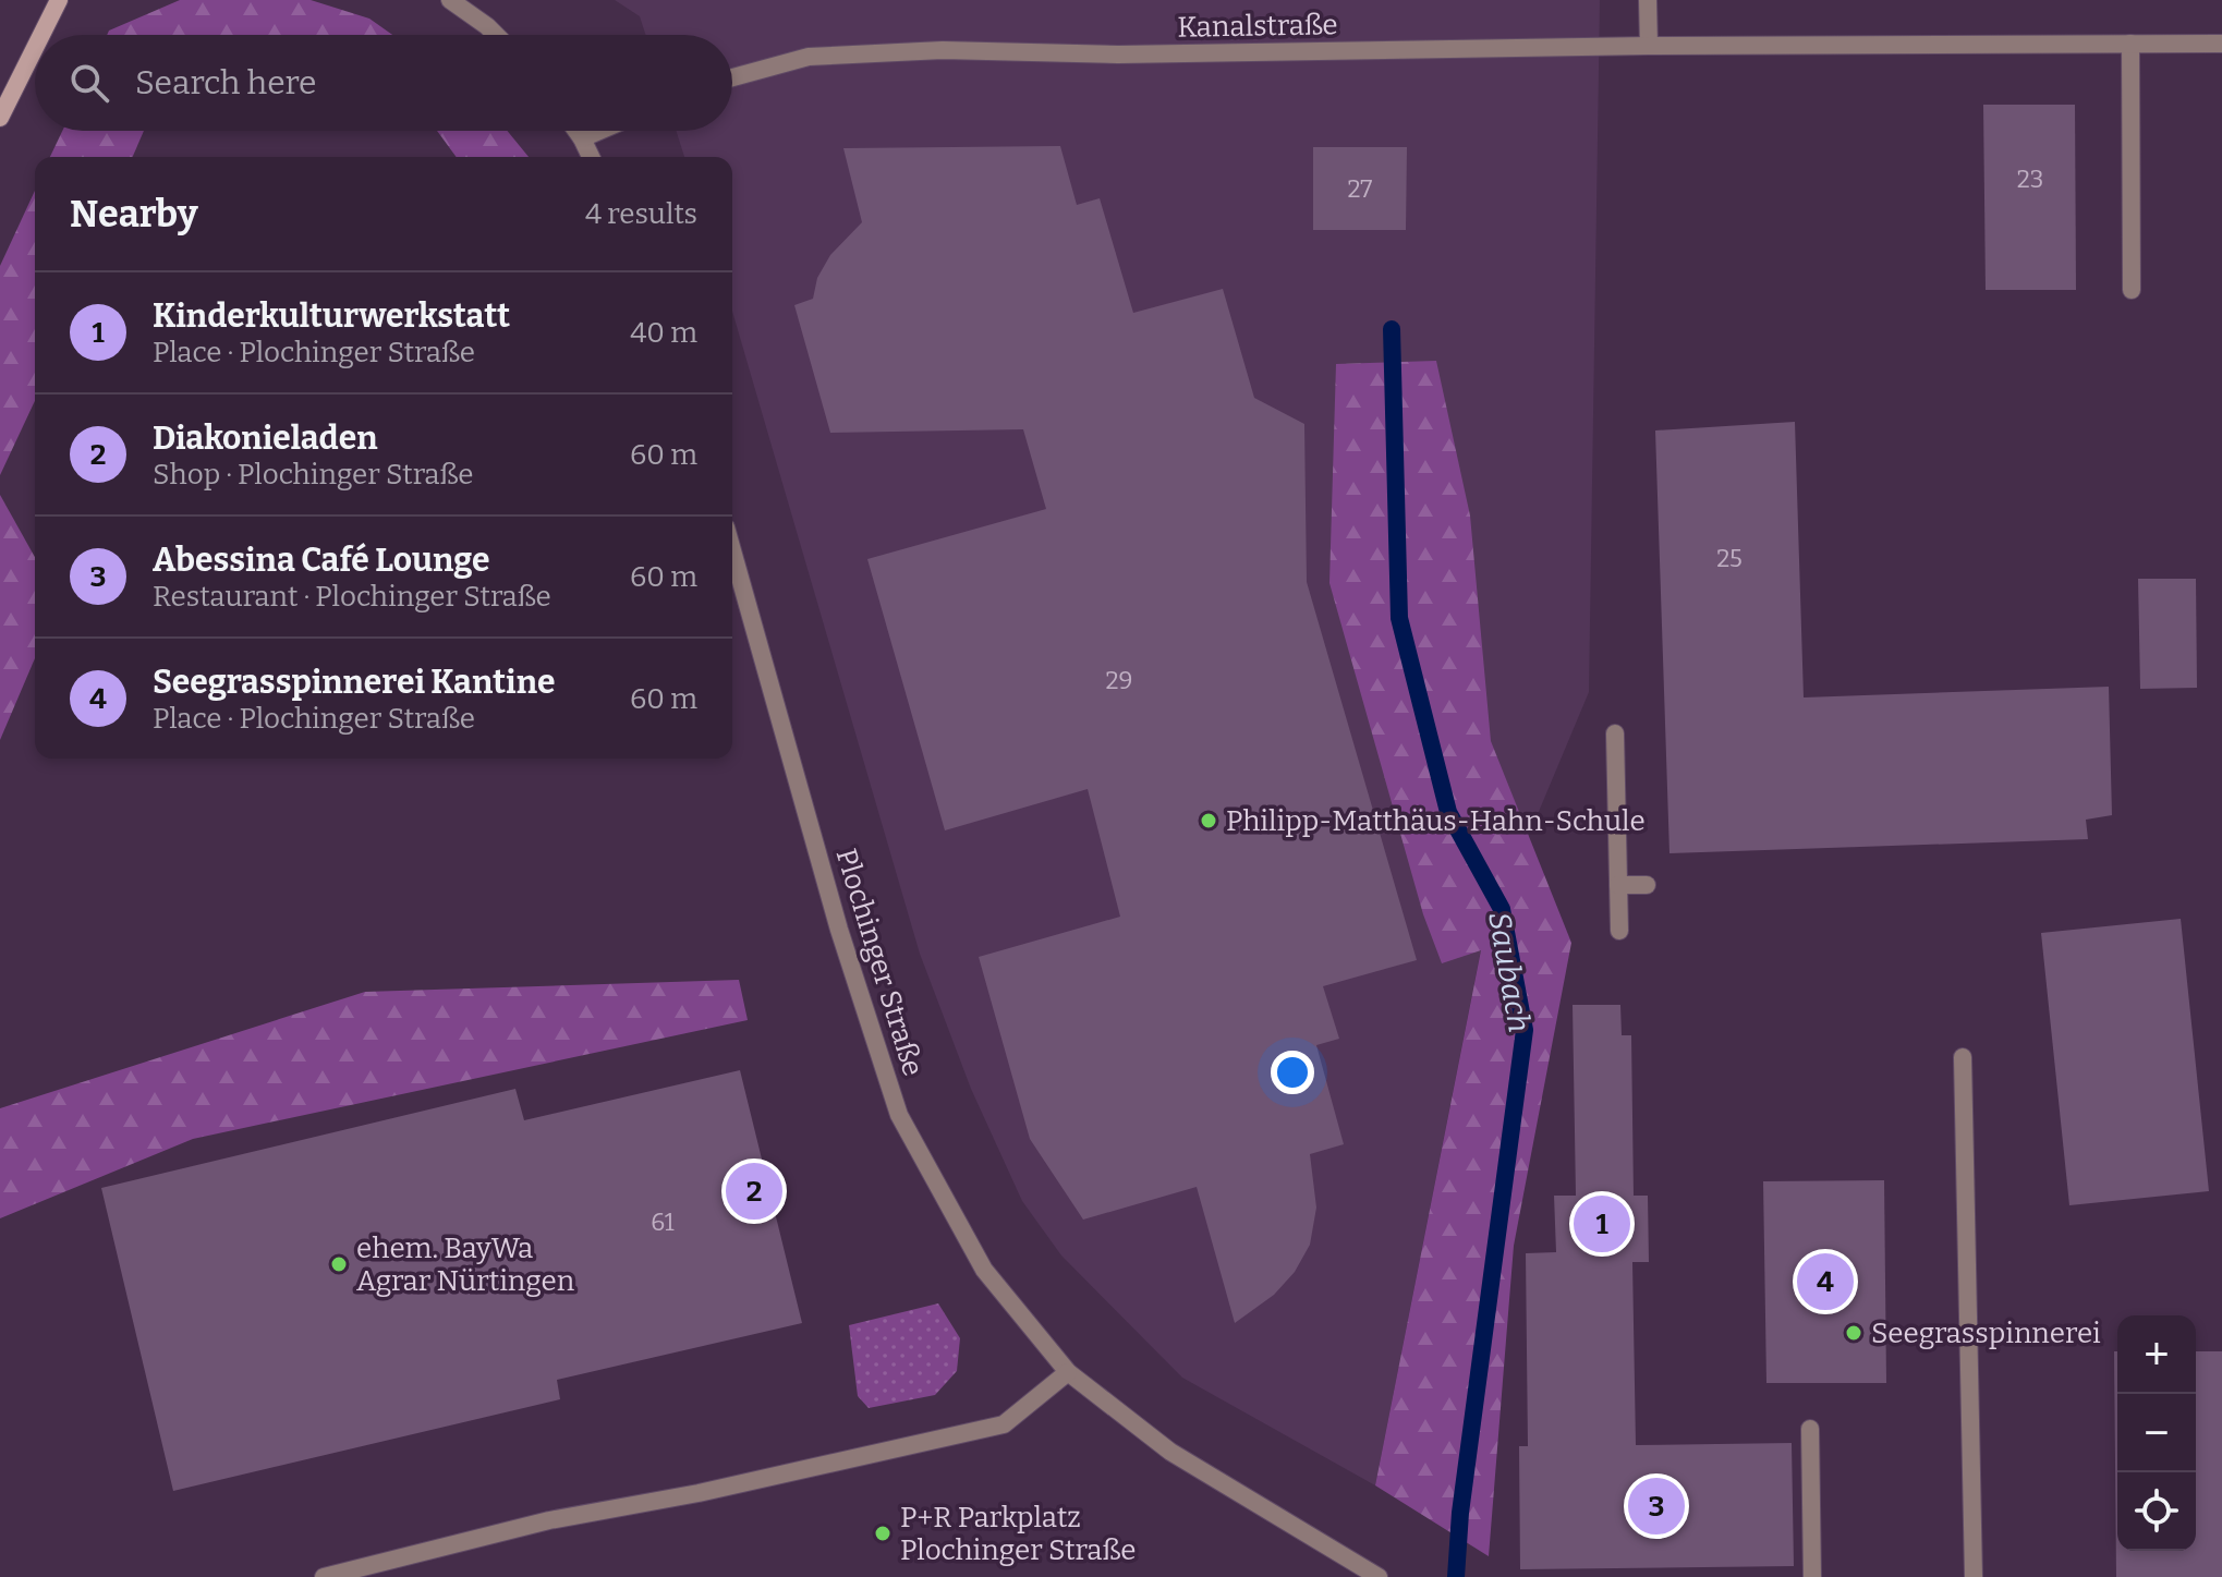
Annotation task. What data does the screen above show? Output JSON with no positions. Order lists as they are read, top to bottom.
{
  "streets": {
    "street": ["Kanalstraße", "Plochinger Straße"]
  },
  "water": ["Saubach"],
  "places": [
    "Philipp-Matthäus-Hahn-Schule",
    "ehem. BayWa Agrar Nürtingen",
    "Seegrasspinnerei",
    "P+R Parkplatz Plochinger Straße"
  ],
  "house_numbers": [
    "23",
    "27",
    "25",
    "29",
    "61"
  ],
  "page": {
    "search": "Search here",
    "heading": ["Nearby", "4 results"],
    "list": [
      {
        "mark": "1",
        "name": "Kinderkulturwerkstatt",
        "note": "Place · Plochinger Straße",
        "value": "40 m"
      },
      {
        "mark": "2",
        "name": "Diakonieladen",
        "note": "Shop · Plochinger Straße",
        "value": "60 m"
      },
      {
        "mark": "3",
        "name": "Abessina Café Lounge",
        "note": "Restaurant · Plochinger Straße",
        "value": "60 m"
      },
      {
        "mark": "4",
        "name": "Seegrasspinnerei Kantine",
        "note": "Place · Plochinger Straße",
        "value": "60 m"
      }
    ],
    "pins": [
      "2",
      "1",
      "4",
      "3"
    ],
    "map_buttons": ["+", "−"]
  }
}
